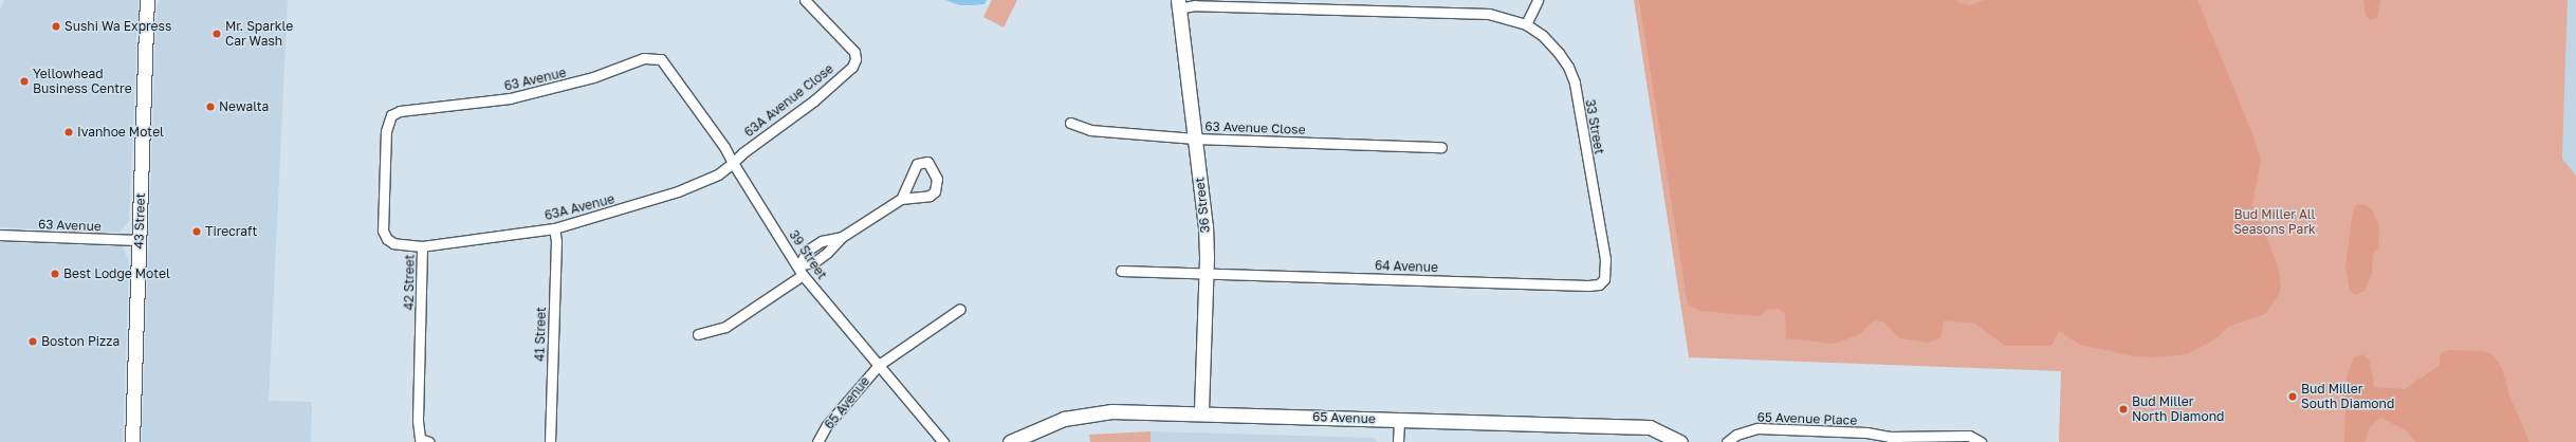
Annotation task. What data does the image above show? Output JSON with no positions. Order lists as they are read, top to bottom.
{
  "streets": {
    "street": [
      "63 Avenue",
      "63A Avenue Close",
      "33 Street",
      "63 Avenue Close",
      "36 Street",
      "63A Avenue",
      "43 Street",
      "39 Street",
      "64 Avenue",
      "42 Street",
      "41 Street",
      "65 Avenue",
      "65 Avenue Place"
    ]
  },
  "crossings": [
    ["63 Avenue", "43 Street"],
    ["63 Avenue", "39 Street"],
    ["63 Avenue", "42 Street"],
    ["63A Avenue Close", "63A Avenue"],
    ["63A Avenue Close", "39 Street"],
    ["33 Street", "64 Avenue"],
    ["63 Avenue Close", "36 Street"],
    ["36 Street", "64 Avenue"],
    ["36 Street", "65 Avenue"],
    ["63A Avenue", "39 Street"],
    ["63A Avenue", "42 Street"],
    ["63A Avenue", "41 Street"],
    ["39 Street", "65 Avenue"]
  ],
  "parks": ["Bud Miller All Seasons Park"],
  "places": [
    "Sushi Wa Express",
    "Mr. Sparkle Car Wash",
    "Yellowhead Business Centre",
    "Newalta",
    "Ivanhoe Motel",
    "Tirecraft",
    "Best Lodge Motel",
    "Boston Pizza",
    "Bud Miller South Diamond",
    "Bud Miller North Diamond"
  ]
}
